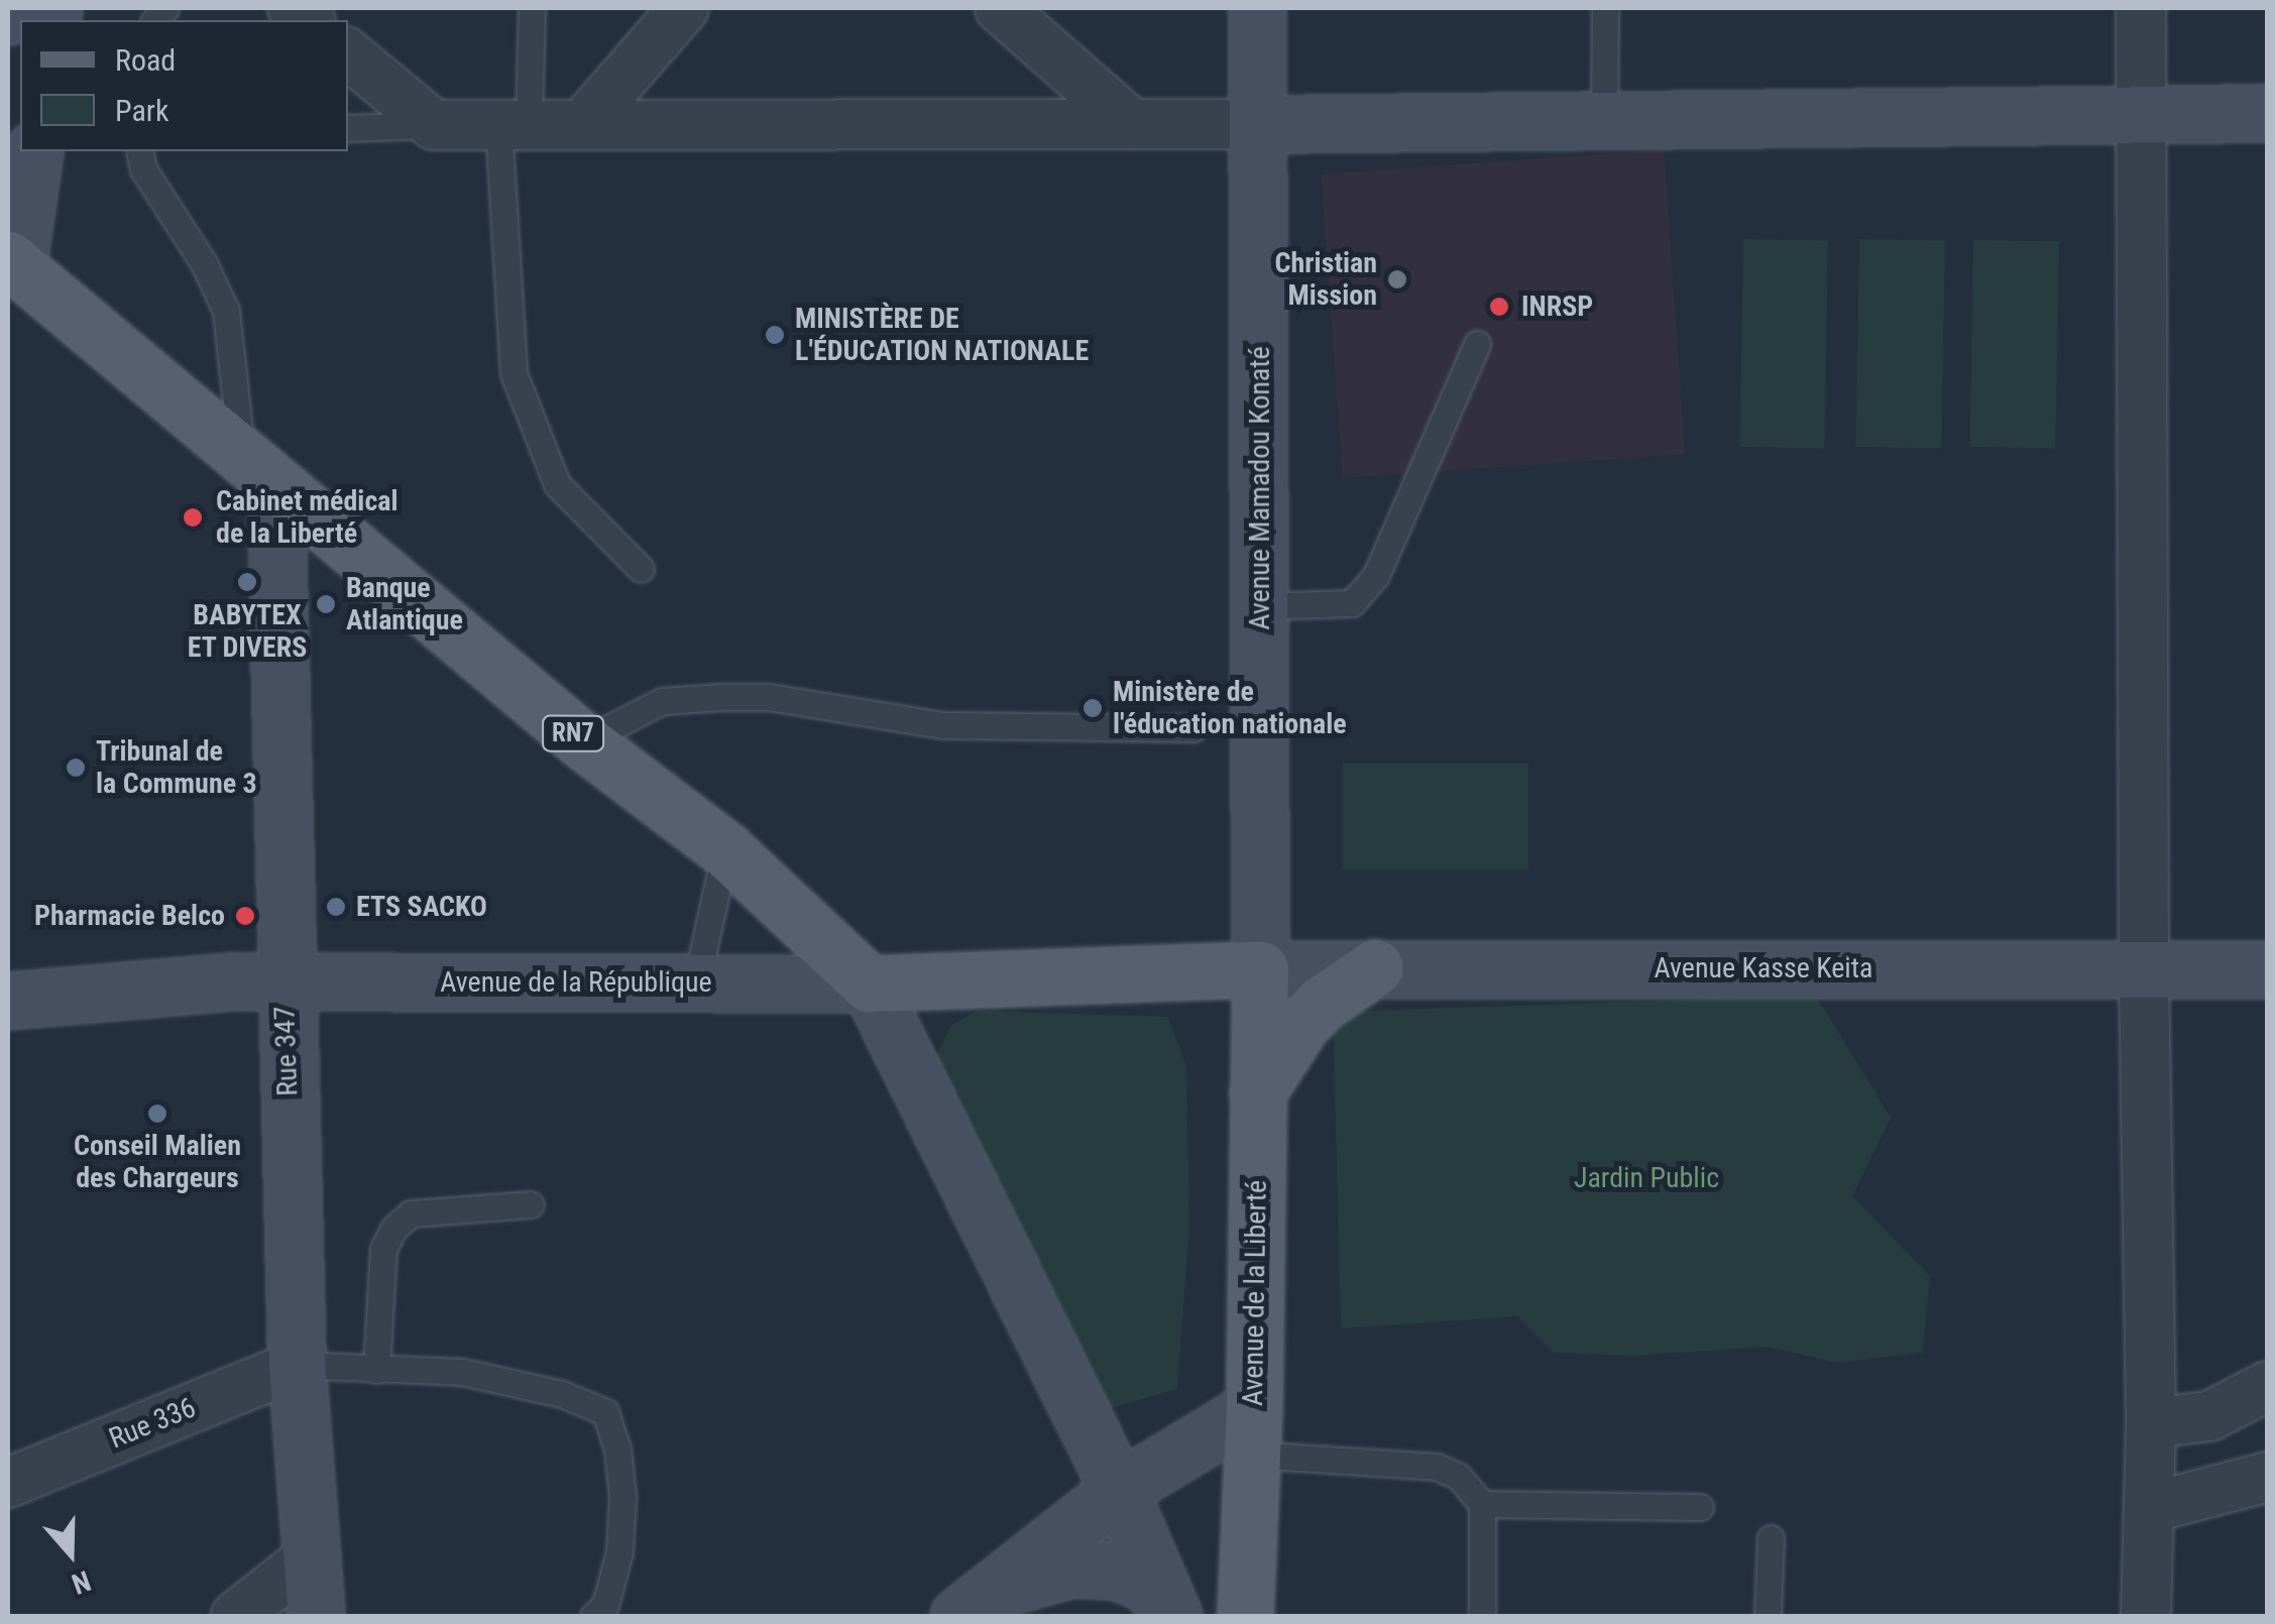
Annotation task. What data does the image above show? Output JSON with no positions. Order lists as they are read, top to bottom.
{
  "streets": {
    "main road": [
      "Avenue Mamadou Konaté",
      "RN7",
      "Avenue Kasse Keita",
      "Avenue de la République",
      "Rue 347",
      "Avenue de la Liberté"
    ],
    "street": ["Rue 336"]
  },
  "crossings": [
    ["Avenue Mamadou Konaté", "Avenue Kasse Keita"],
    ["Avenue Mamadou Konaté", "Avenue de la Liberté"],
    ["RN7", "Avenue de la République"],
    ["RN7", "Rue 347"],
    ["Avenue Kasse Keita", "Avenue de la Liberté"],
    ["Avenue de la République", "Rue 347"],
    ["Rue 347", "Rue 336"]
  ],
  "parks": ["Jardin Public"],
  "places": [
    "Christian Mission",
    "INRSP",
    "MINISTÈRE DE L'ÉDUCATION NATIONALE",
    "Cabinet médical de la Liberté",
    "BABYTEX ET DIVERS",
    "Banque Atlantique",
    "Ministère de l'éducation nationale",
    "Tribunal de la Commune 3",
    "ETS SACKO",
    "Pharmacie Belco",
    "Conseil Malien des Chargeurs"
  ],
  "legend": ["Road", "Park"],
  "north": "bottom"
}
